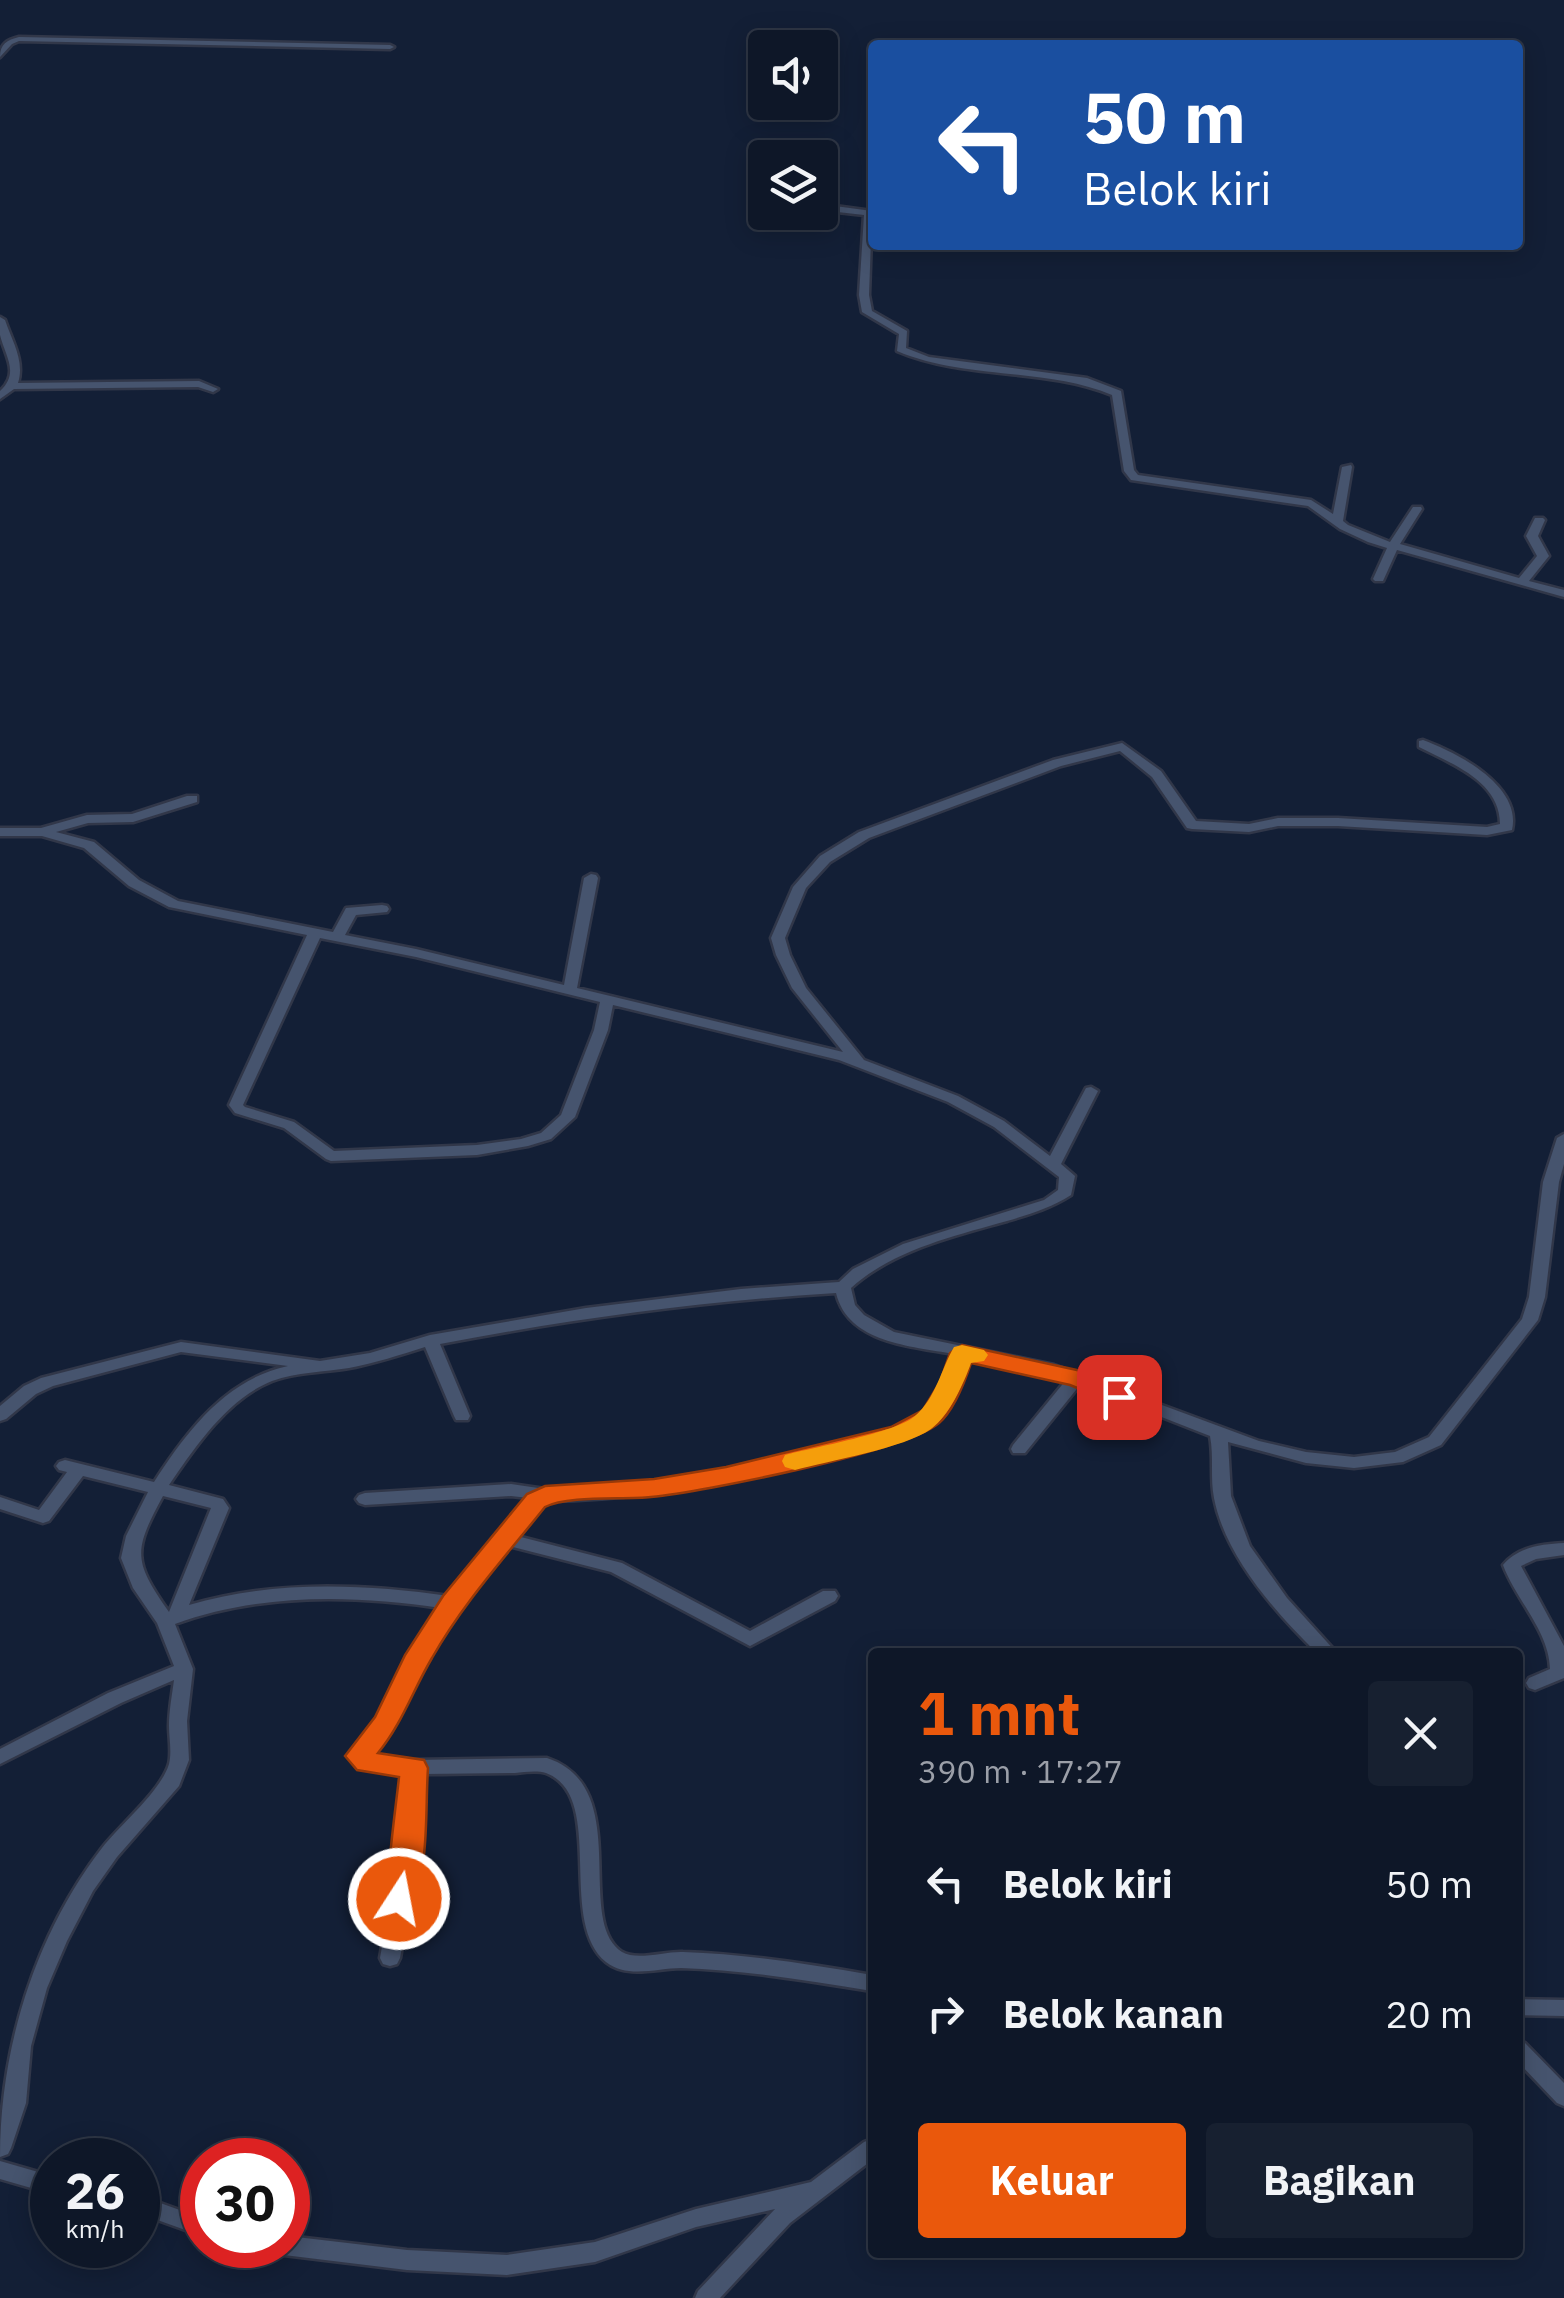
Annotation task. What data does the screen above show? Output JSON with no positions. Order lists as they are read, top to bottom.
{
  "page": {
    "turn": ["50 m", "Belok kiri"],
    "heading": ["1 mnt", "390 m · 17:27"],
    "list": [
      {
        "name": "Belok kiri",
        "value": "50 m"
      },
      {
        "name": "Belok kanan",
        "value": "20 m"
      }
    ],
    "buttons": ["Keluar", "Bagikan"],
    "speed": "26 km/h",
    "limit": "30"
  }
}
